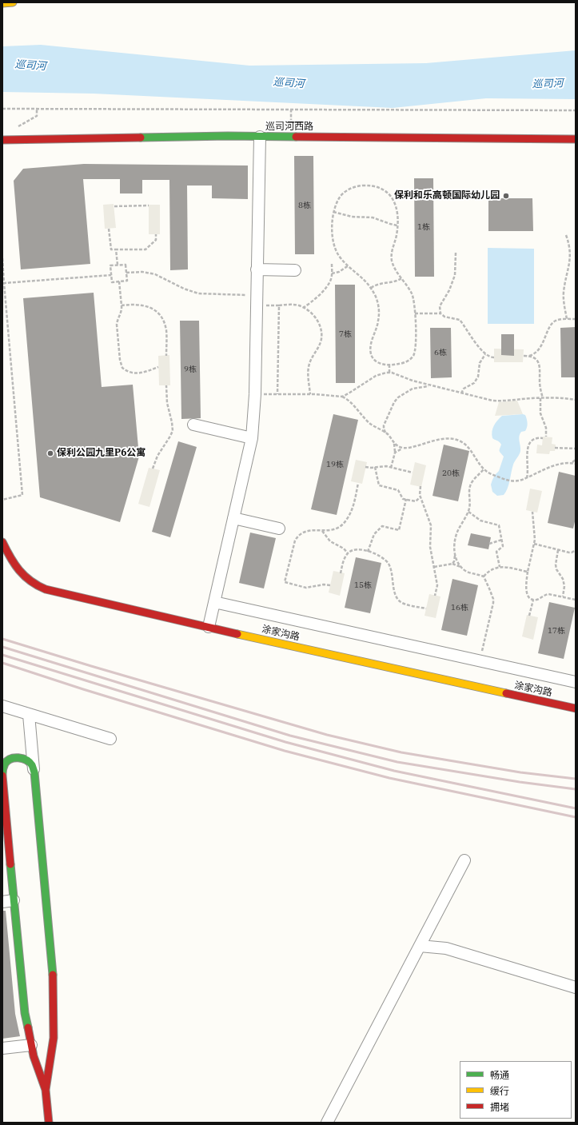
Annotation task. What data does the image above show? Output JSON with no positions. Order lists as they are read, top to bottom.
{
  "streets": {
    "street": ["巡司河西路", "涂家沟路"]
  },
  "water": ["巡司河"],
  "places": ["保利和乐高顿国际幼儿园", "保利公园九里P6公寓"],
  "house_numbers": [
    "8栋",
    "1栋",
    "7栋",
    "6栋",
    "9栋",
    "19栋",
    "20栋",
    "15栋",
    "16栋",
    "17栋"
  ],
  "legend": ["畅通", "缓行", "拥堵"]
}
